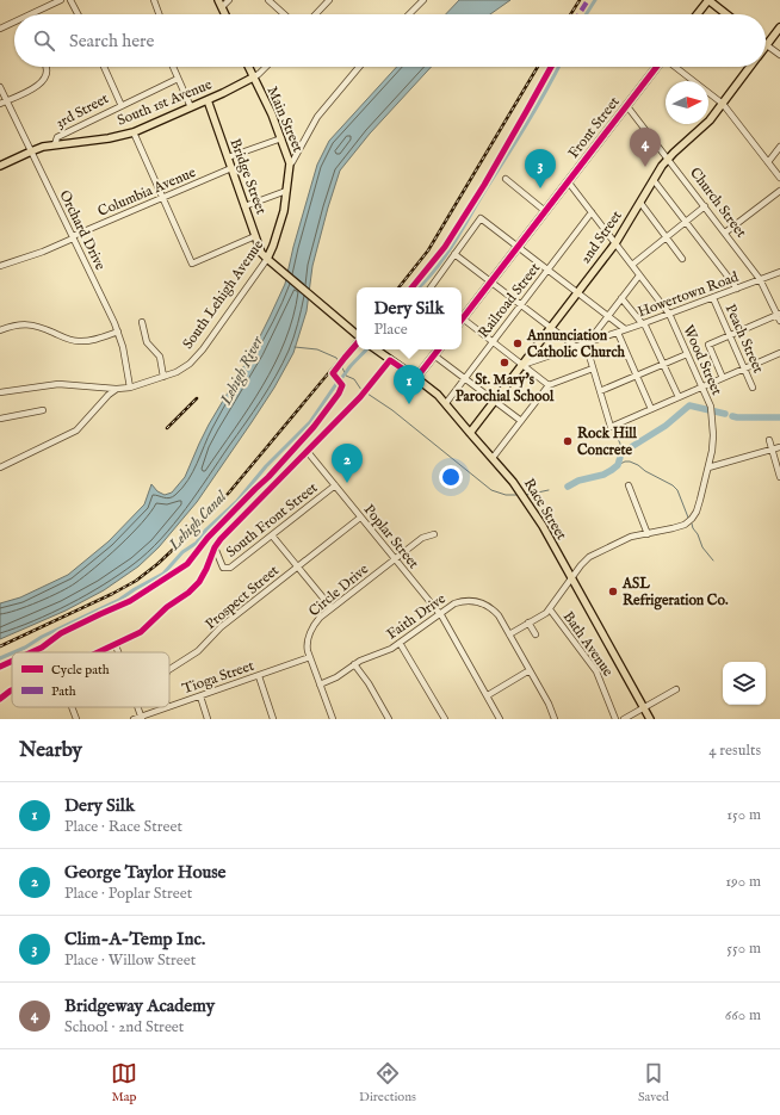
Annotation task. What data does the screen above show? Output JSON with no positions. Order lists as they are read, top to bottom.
{
  "streets": {
    "main road": [
      "South 1st Avenue",
      "3rd Street",
      "Main Street",
      "Front Street",
      "Bridge Street",
      "2nd Street",
      "South Lehigh Avenue",
      "Race Street"
    ],
    "street": [
      "Columbia Avenue",
      "Church Street",
      "Orchard Drive",
      "Howertown Road",
      "Railroad Street",
      "Peach Street",
      "Wood Street",
      "South Front Street",
      "Poplar Street",
      "Circle Drive",
      "Prospect Street",
      "Faith Drive",
      "Bath Avenue",
      "Tioga Street"
    ]
  },
  "crossings": [
    ["South 1st Avenue", "3rd Street"],
    ["South 1st Avenue", "Main Street"],
    ["South 1st Avenue", "Bridge Street"],
    ["3rd Street", "Orchard Drive"],
    ["Main Street", "South Lehigh Avenue"],
    ["Front Street", "Church Street"],
    ["Front Street", "Wood Street"],
    ["Bridge Street", "Columbia Avenue"],
    ["Bridge Street", "South Lehigh Avenue"],
    ["Columbia Avenue", "Orchard Drive"],
    ["Church Street", "2nd Street"],
    ["Church Street", "Howertown Road"],
    ["Orchard Drive", "South Lehigh Avenue"],
    ["2nd Street", "Howertown Road"],
    ["2nd Street", "Wood Street"],
    ["2nd Street", "Race Street"],
    ["Howertown Road", "Peach Street"],
    ["Howertown Road", "Wood Street"],
    ["Railroad Street", "Wood Street"],
    ["Railroad Street", "Race Street"],
    ["South Front Street", "Poplar Street"],
    ["Poplar Street", "Circle Drive"],
    ["Poplar Street", "Prospect Street"],
    ["Poplar Street", "Faith Drive"],
    ["Circle Drive", "Faith Drive"],
    ["Circle Drive", "Tioga Street"]
  ],
  "water": ["Lehigh River", "Lehigh Canal"],
  "places": [
    "Annunciation Catholic Church",
    "St. Mary's Parochial School",
    "Rock Hill Concrete",
    "ASL Refrigeration Co."
  ],
  "legend": ["Cycle path", "Path"],
  "north": "right",
  "page": {
    "search": "Search here",
    "pins": [
      "4",
      "3",
      "1",
      "2"
    ],
    "popup": ["Dery Silk", "Place"],
    "heading": ["Nearby", "4 results"],
    "list": [
      {
        "mark": "1",
        "name": "Dery Silk",
        "note": "Place · Race Street",
        "value": "150 m"
      },
      {
        "mark": "2",
        "name": "George Taylor House",
        "note": "Place · Poplar Street",
        "value": "190 m"
      },
      {
        "mark": "3",
        "name": "Clim-A-Temp Inc.",
        "note": "Place · Willow Street",
        "value": "550 m"
      },
      {
        "mark": "4",
        "name": "Bridgeway Academy",
        "note": "School · 2nd Street",
        "value": "660 m"
      }
    ],
    "nav": ["Map", "Directions", "Saved"]
  }
}
